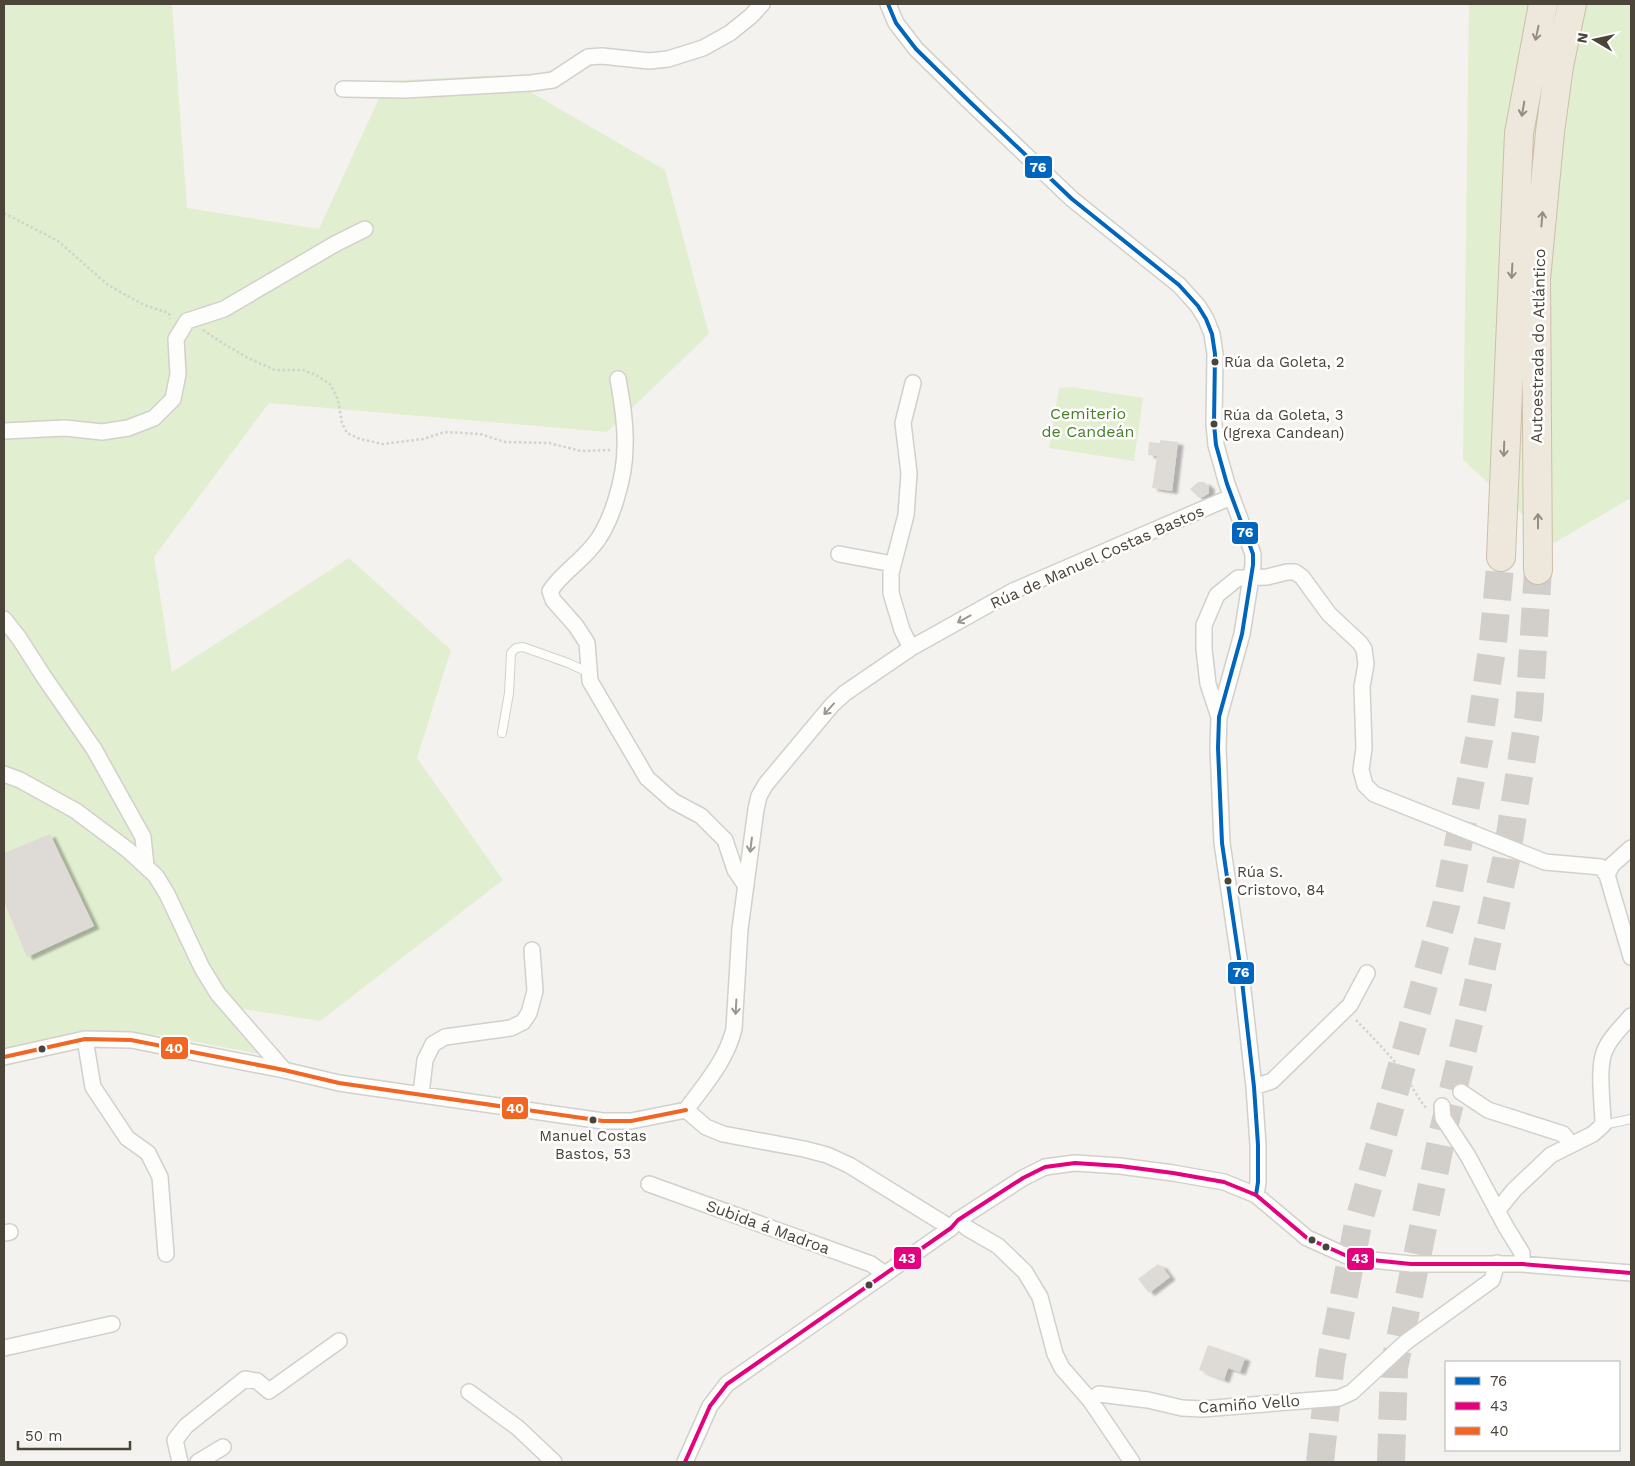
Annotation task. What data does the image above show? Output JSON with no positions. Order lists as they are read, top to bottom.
{
  "streets": {
    "highway": ["Autoestrada do Atlántico"],
    "street": ["Rúa de Manuel Costas Bastos", "Subida á Madroa", "Camiño Vello"]
  },
  "one_way": ["Rúa de Manuel Costas Bastos"],
  "parks": ["Cemiterio de Candeán"],
  "places": [
    "Rúa da Goleta, 2",
    "Rúa da Goleta, 3 (Igrexa Candean)",
    "Rúa S. Cristovo, 84",
    "Manuel Costas Bastos, 53"
  ],
  "lines": ["transit line 76", "transit line 40", "transit line 43"],
  "legend": ["76", "43", "40"],
  "scale_bar": "50 m",
  "north": "left"
}
